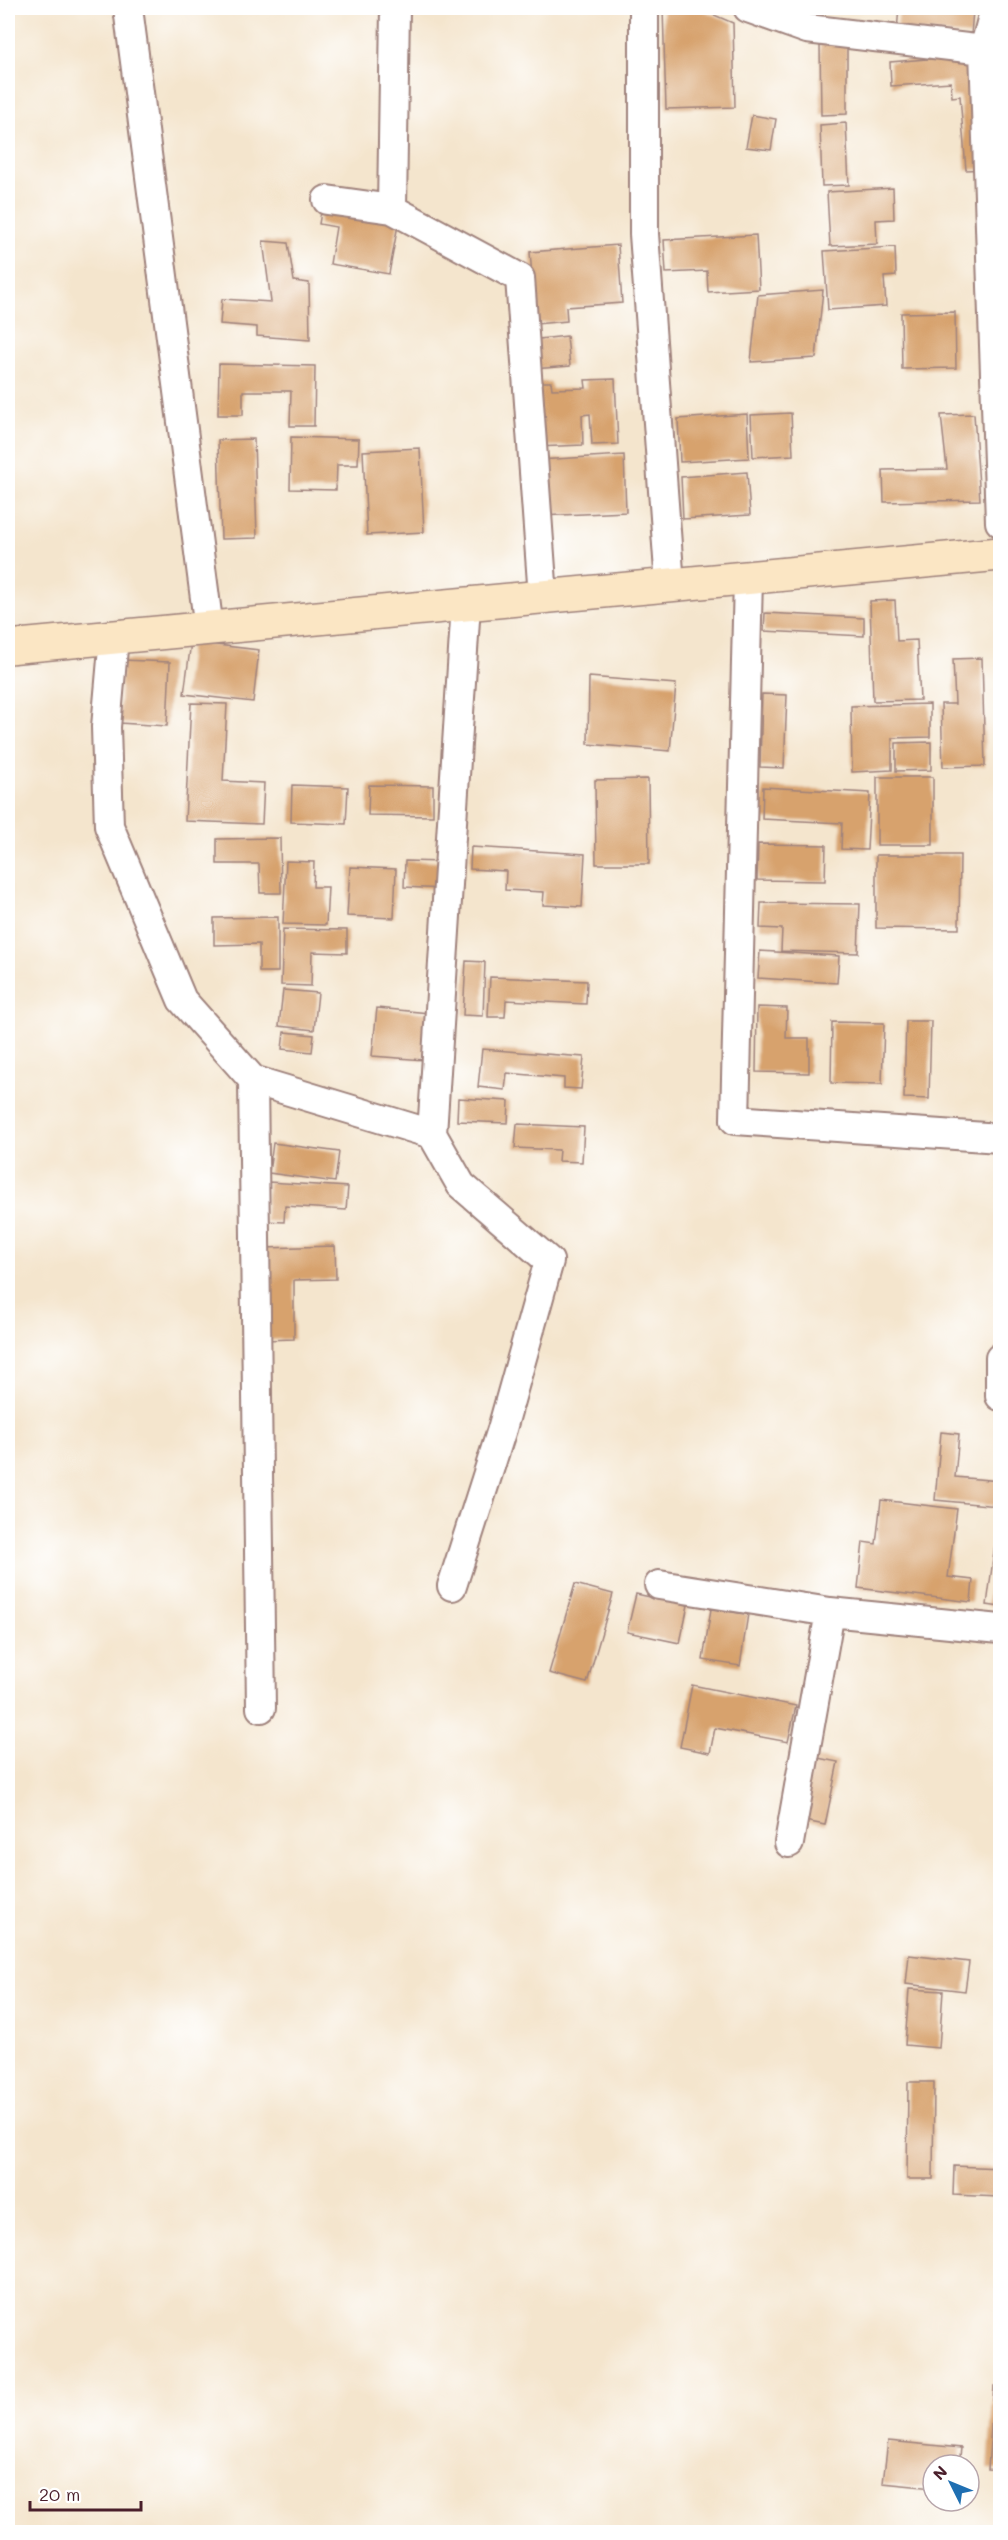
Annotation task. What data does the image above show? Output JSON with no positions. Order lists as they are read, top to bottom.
{
  "scale_bar": "20 m",
  "north": "top left"
}
